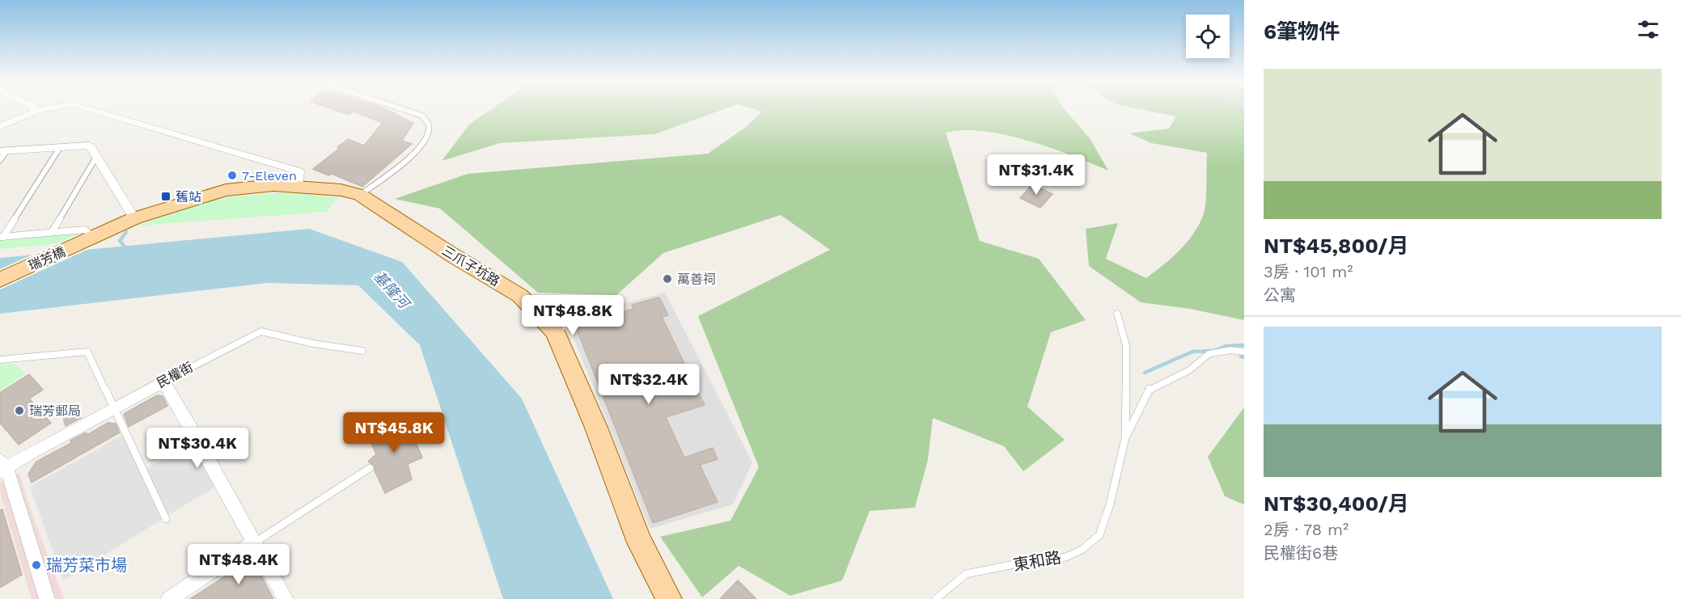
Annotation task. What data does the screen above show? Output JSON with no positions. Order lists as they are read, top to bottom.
{
  "streets": {
    "main road": ["瑞芳橋", "三爪子坑路"],
    "street": ["民權街"],
    "lane": ["東和路"]
  },
  "crossings": [
    ["瑞芳橋", "三爪子坑路"]
  ],
  "water": ["基隆河"],
  "places": {
    "other": [
      "7-Eleven",
      "萬善祠",
      "瑞芳郵局",
      "瑞芳菜市場"
    ],
    "transit": ["舊站"]
  },
  "page": {
    "heading": "6筆物件",
    "list": [
      {
        "name": "NT$45,800/月",
        "note": "3房 · 101 m² · 公寓"
      },
      {
        "name": "NT$30,400/月",
        "note": "2房 · 78 m² · 民權街6巷"
      }
    ],
    "price": [
      "NT$31.4K",
      "NT$48.8K",
      "NT$32.4K",
      "NT$45.8K",
      "NT$30.4K",
      "NT$48.4K"
    ]
  }
}
